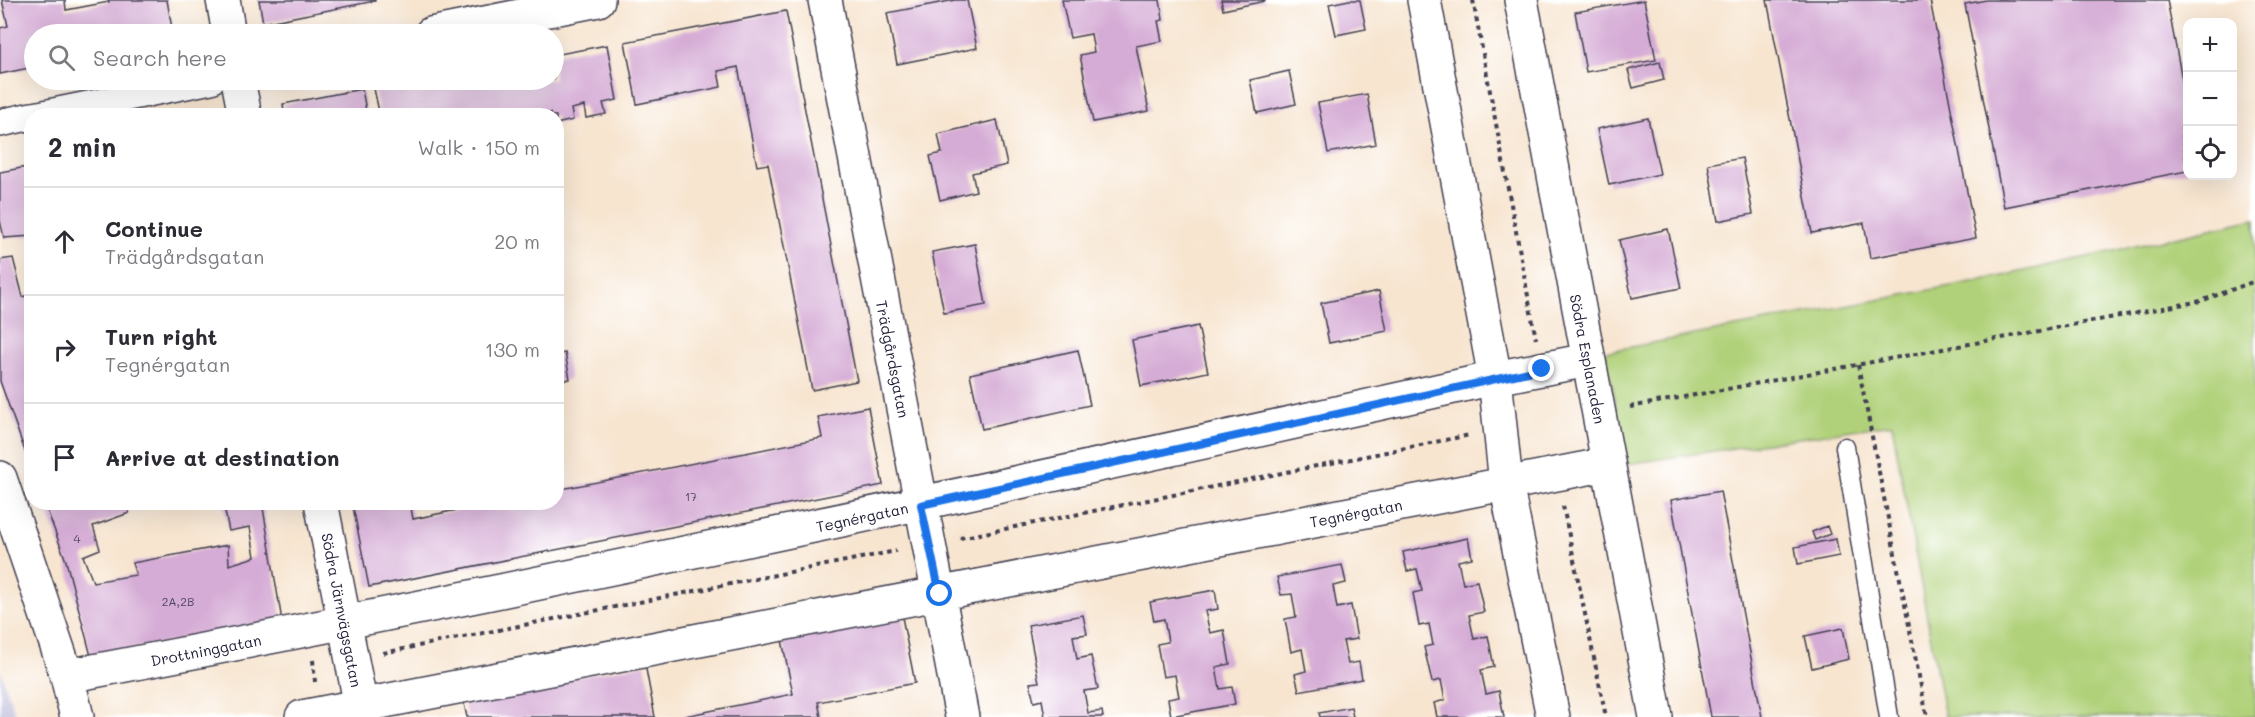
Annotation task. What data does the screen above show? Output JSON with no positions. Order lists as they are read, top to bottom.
{
  "streets": {
    "street": [
      "Trädgårdsgatan",
      "Södra Esplanaden",
      "Tegnérgatan",
      "Södra Järnvägsgatan",
      "Drottninggatan"
    ]
  },
  "crossings": [
    ["Trädgårdsgatan", "Tegnérgatan"],
    ["Södra Esplanaden", "Tegnérgatan"],
    ["Tegnérgatan", "Södra Järnvägsgatan"],
    ["Tegnérgatan", "Drottninggatan"],
    ["Södra Järnvägsgatan", "Drottninggatan"]
  ],
  "house_numbers": ["17", "4", "2A,2B"],
  "page": {
    "map_buttons": ["+", "−"],
    "search": "Search here",
    "heading": ["2 min", "Walk · 150 m"],
    "list": [
      ["Continue", "Trädgårdsgatan", "20 m"],
      ["Turn right", "Tegnérgatan", "130 m"],
      "Arrive at destination"
    ]
  }
}
